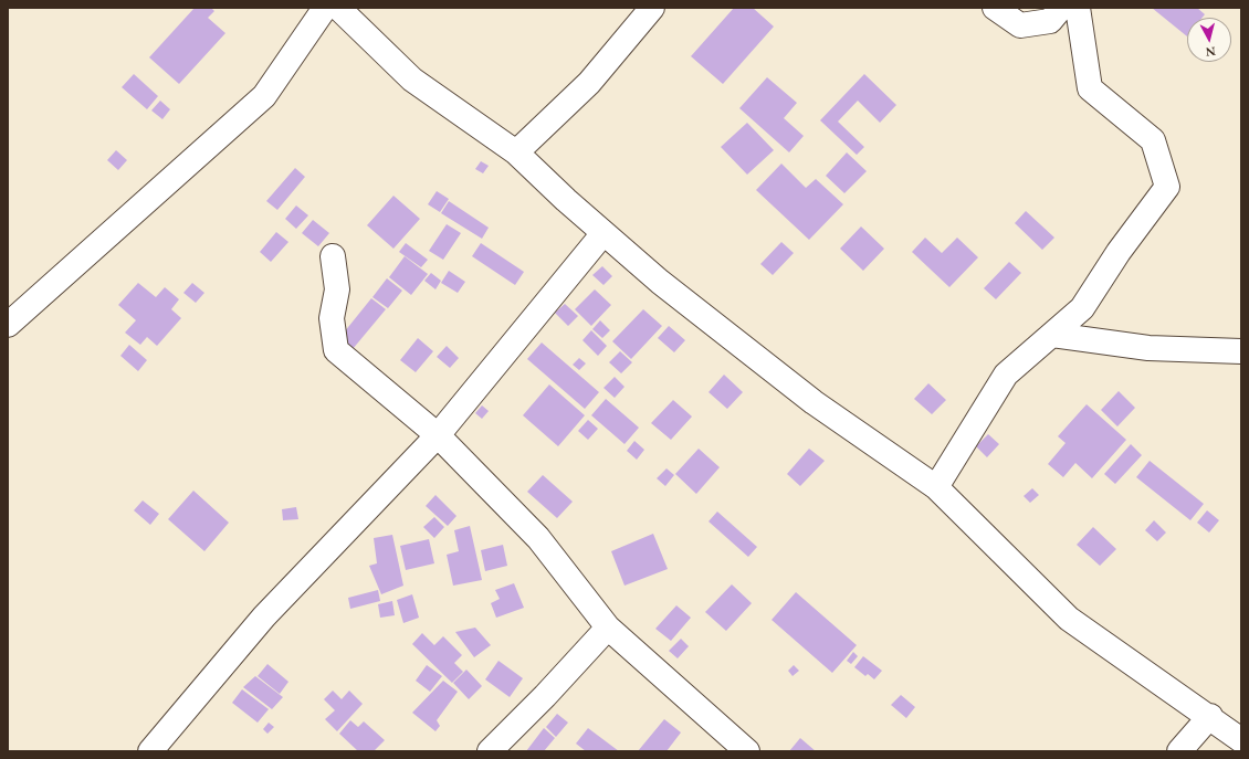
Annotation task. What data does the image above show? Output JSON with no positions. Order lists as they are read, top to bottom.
{
  "north": "bottom"
}
